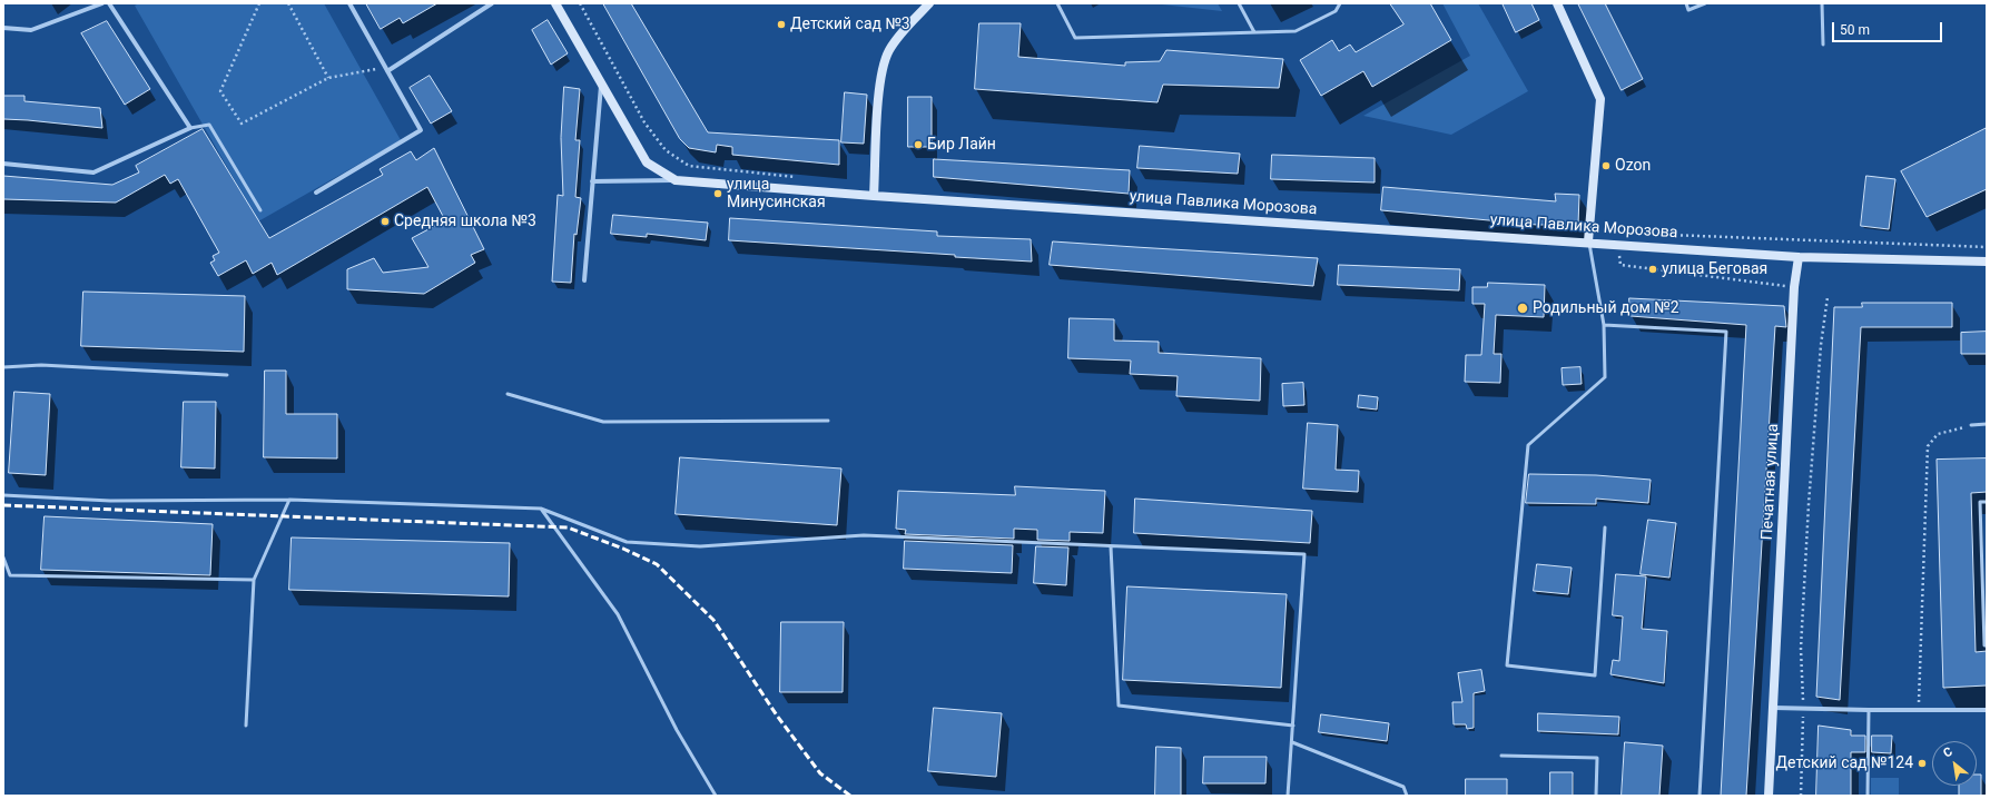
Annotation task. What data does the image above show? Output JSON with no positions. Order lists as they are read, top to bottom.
{
  "streets": {
    "street": ["улица Павлика Морозова", "Печатная улица"]
  },
  "crossings": [
    ["улица Павлика Морозова", "Печатная улица"]
  ],
  "places": [
    "Детский сад №3",
    "Бир Лайн",
    "Ozon",
    "улица Минусинская",
    "Средняя школа №3",
    "улица Беговая",
    "Родильный дом №2",
    "Детский сад №124"
  ],
  "scale_bar": "50 m",
  "north": "top left"
}
